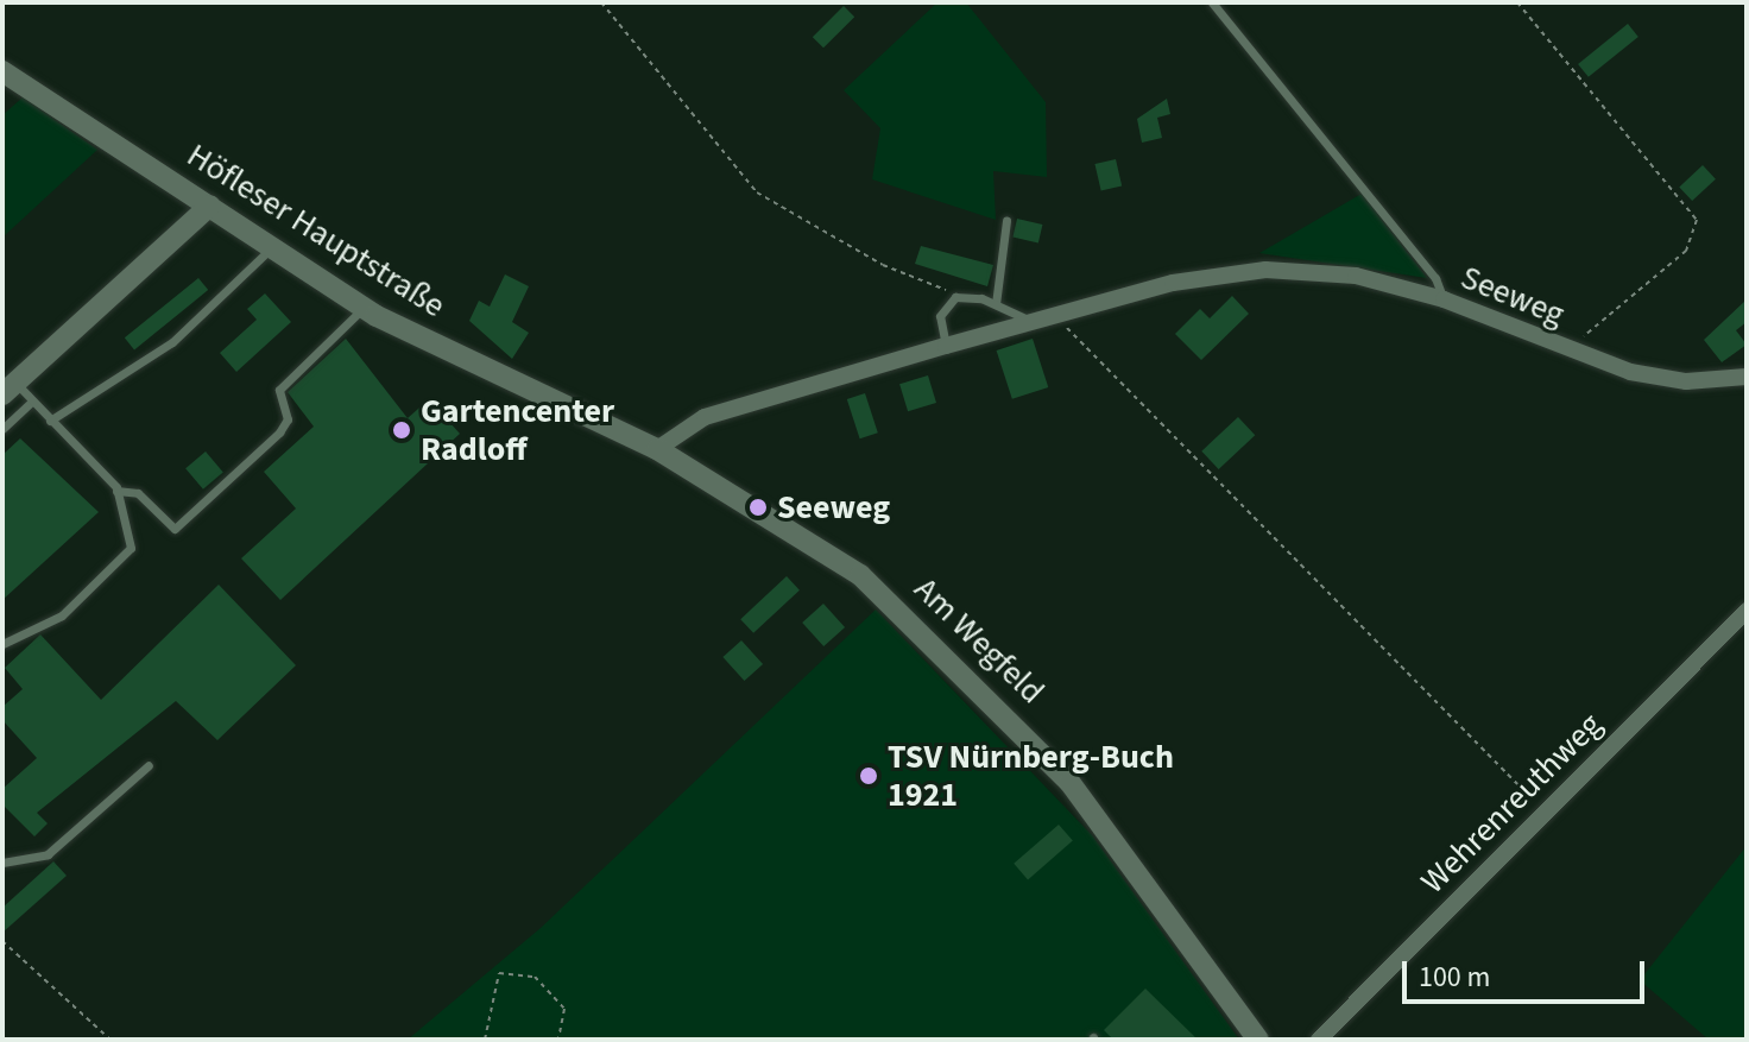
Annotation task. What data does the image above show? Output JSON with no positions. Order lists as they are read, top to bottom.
{
  "streets": {
    "street": [
      "Höfleser Hauptstraße",
      "Seeweg",
      "Am Wegfeld",
      "Wehrenreuthweg"
    ]
  },
  "crossings": [
    ["Höfleser Hauptstraße", "Seeweg"],
    ["Höfleser Hauptstraße", "Am Wegfeld"],
    ["Seeweg", "Am Wegfeld"]
  ],
  "places": ["Gartencenter Radloff", "Seeweg", "TSV Nürnberg-Buch 1921"],
  "scale_bar": "100 m"
}
